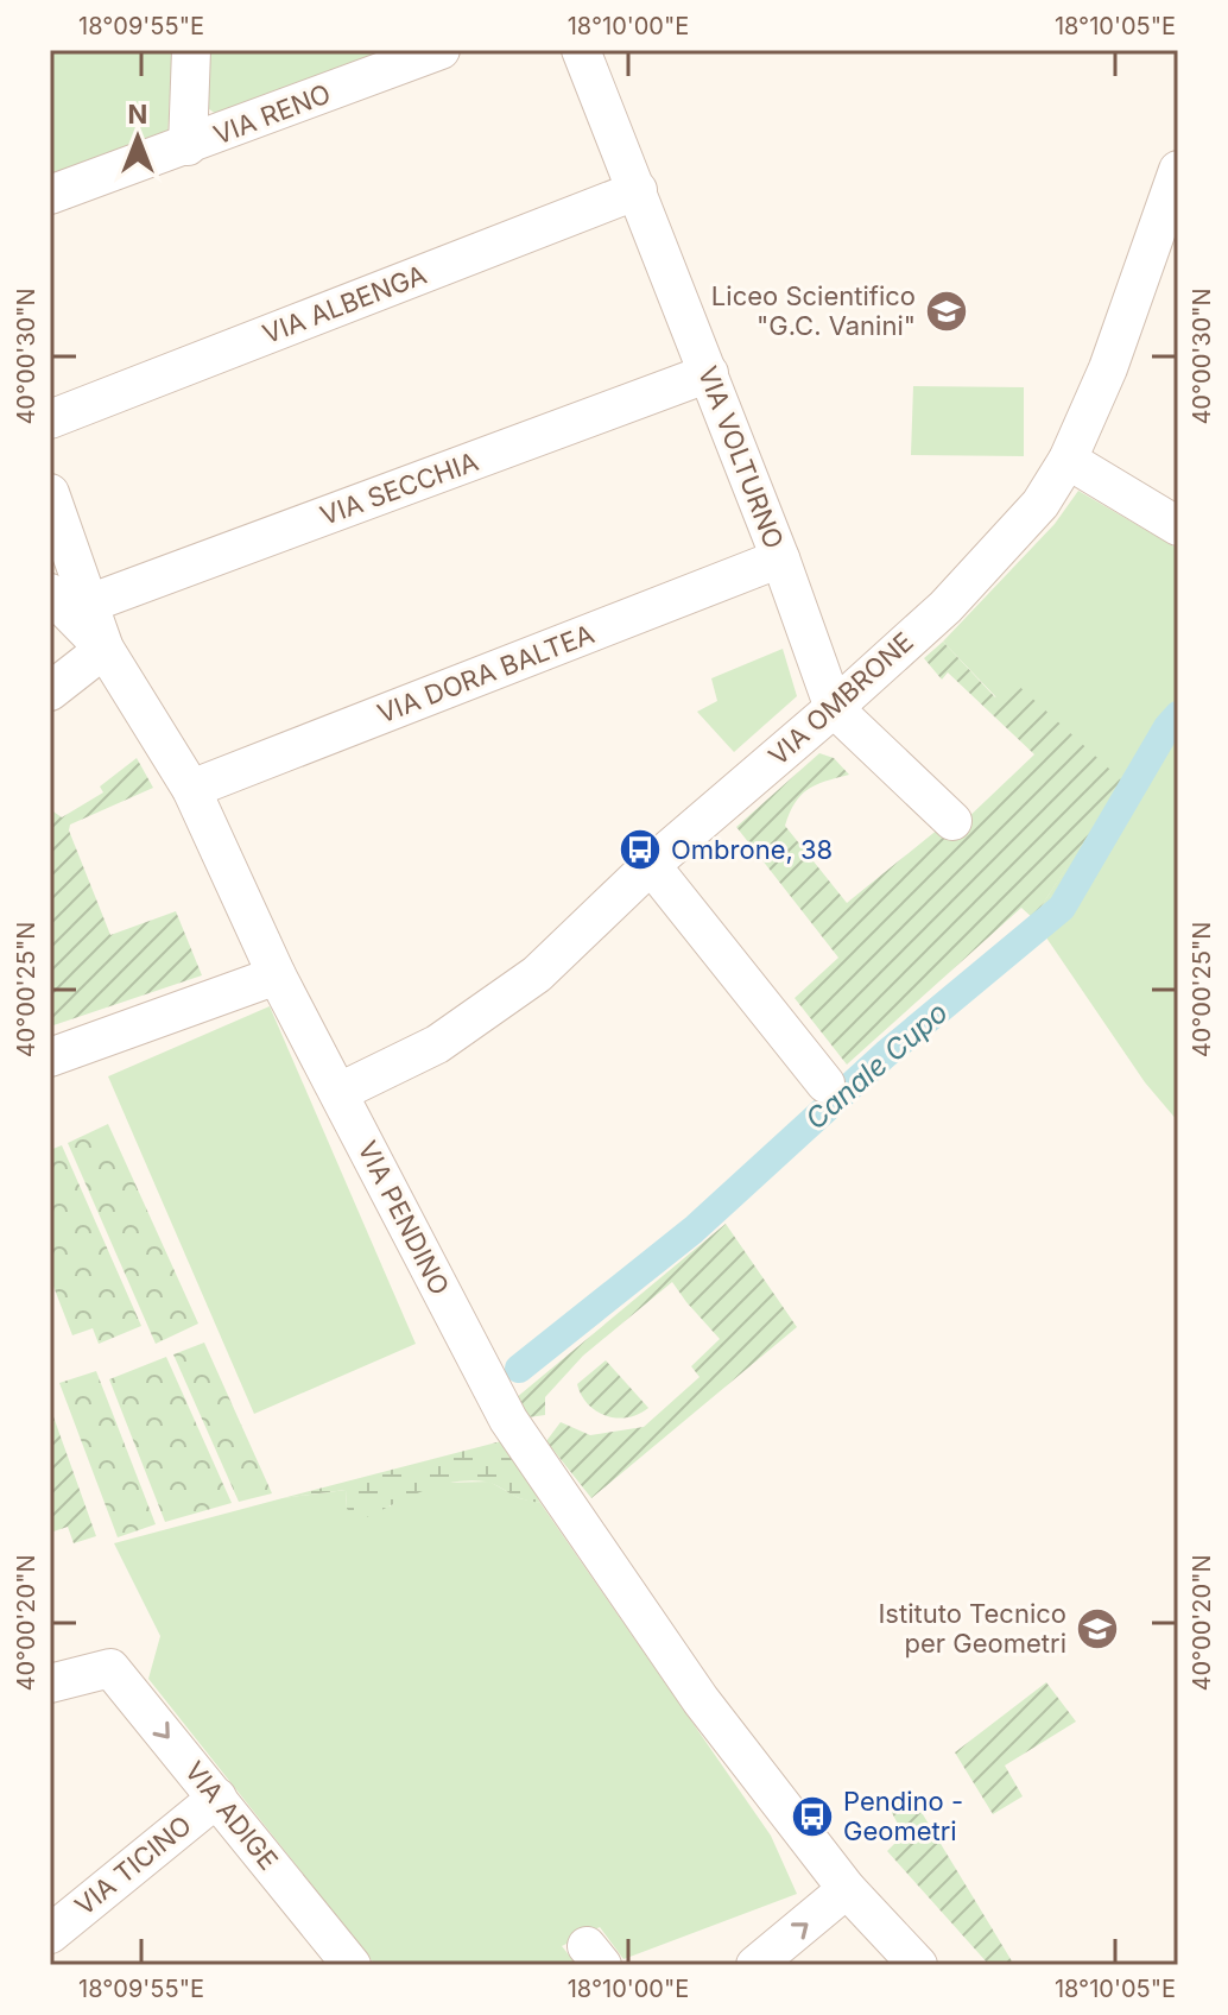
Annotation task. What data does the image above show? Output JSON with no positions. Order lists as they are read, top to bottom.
{
  "streets": {
    "street": [
      "VIA RENO",
      "VIA ALBENGA",
      "VIA VOLTURNO",
      "VIA SECCHIA",
      "VIA DORA BALTEA",
      "VIA OMBRONE",
      "VIA PENDINO",
      "VIA ADIGE",
      "VIA TICINO"
    ]
  },
  "crossings": [
    ["VIA ALBENGA", "VIA VOLTURNO"],
    ["VIA VOLTURNO", "VIA SECCHIA"],
    ["VIA VOLTURNO", "VIA DORA BALTEA"],
    ["VIA VOLTURNO", "VIA OMBRONE"],
    ["VIA SECCHIA", "VIA PENDINO"],
    ["VIA DORA BALTEA", "VIA PENDINO"],
    ["VIA OMBRONE", "VIA PENDINO"],
    ["VIA ADIGE", "VIA TICINO"]
  ],
  "one_way": ["VIA ADIGE"],
  "water": ["Canale Cupo"],
  "places": {
    "school or university": ["Liceo Scientifico \"G.C. Vanini\"", "Istituto Tecnico per Geometri"],
    "bus stop": ["Ombrone, 38", "Pendino - Geometri"]
  },
  "north": "top",
  "coordinates": [
    "18°09'55\"E",
    "18°10'00\"E",
    "18°10'05\"E",
    "40°00'30\"N",
    "40°00'25\"N",
    "40°00'20\"N"
  ]
}
